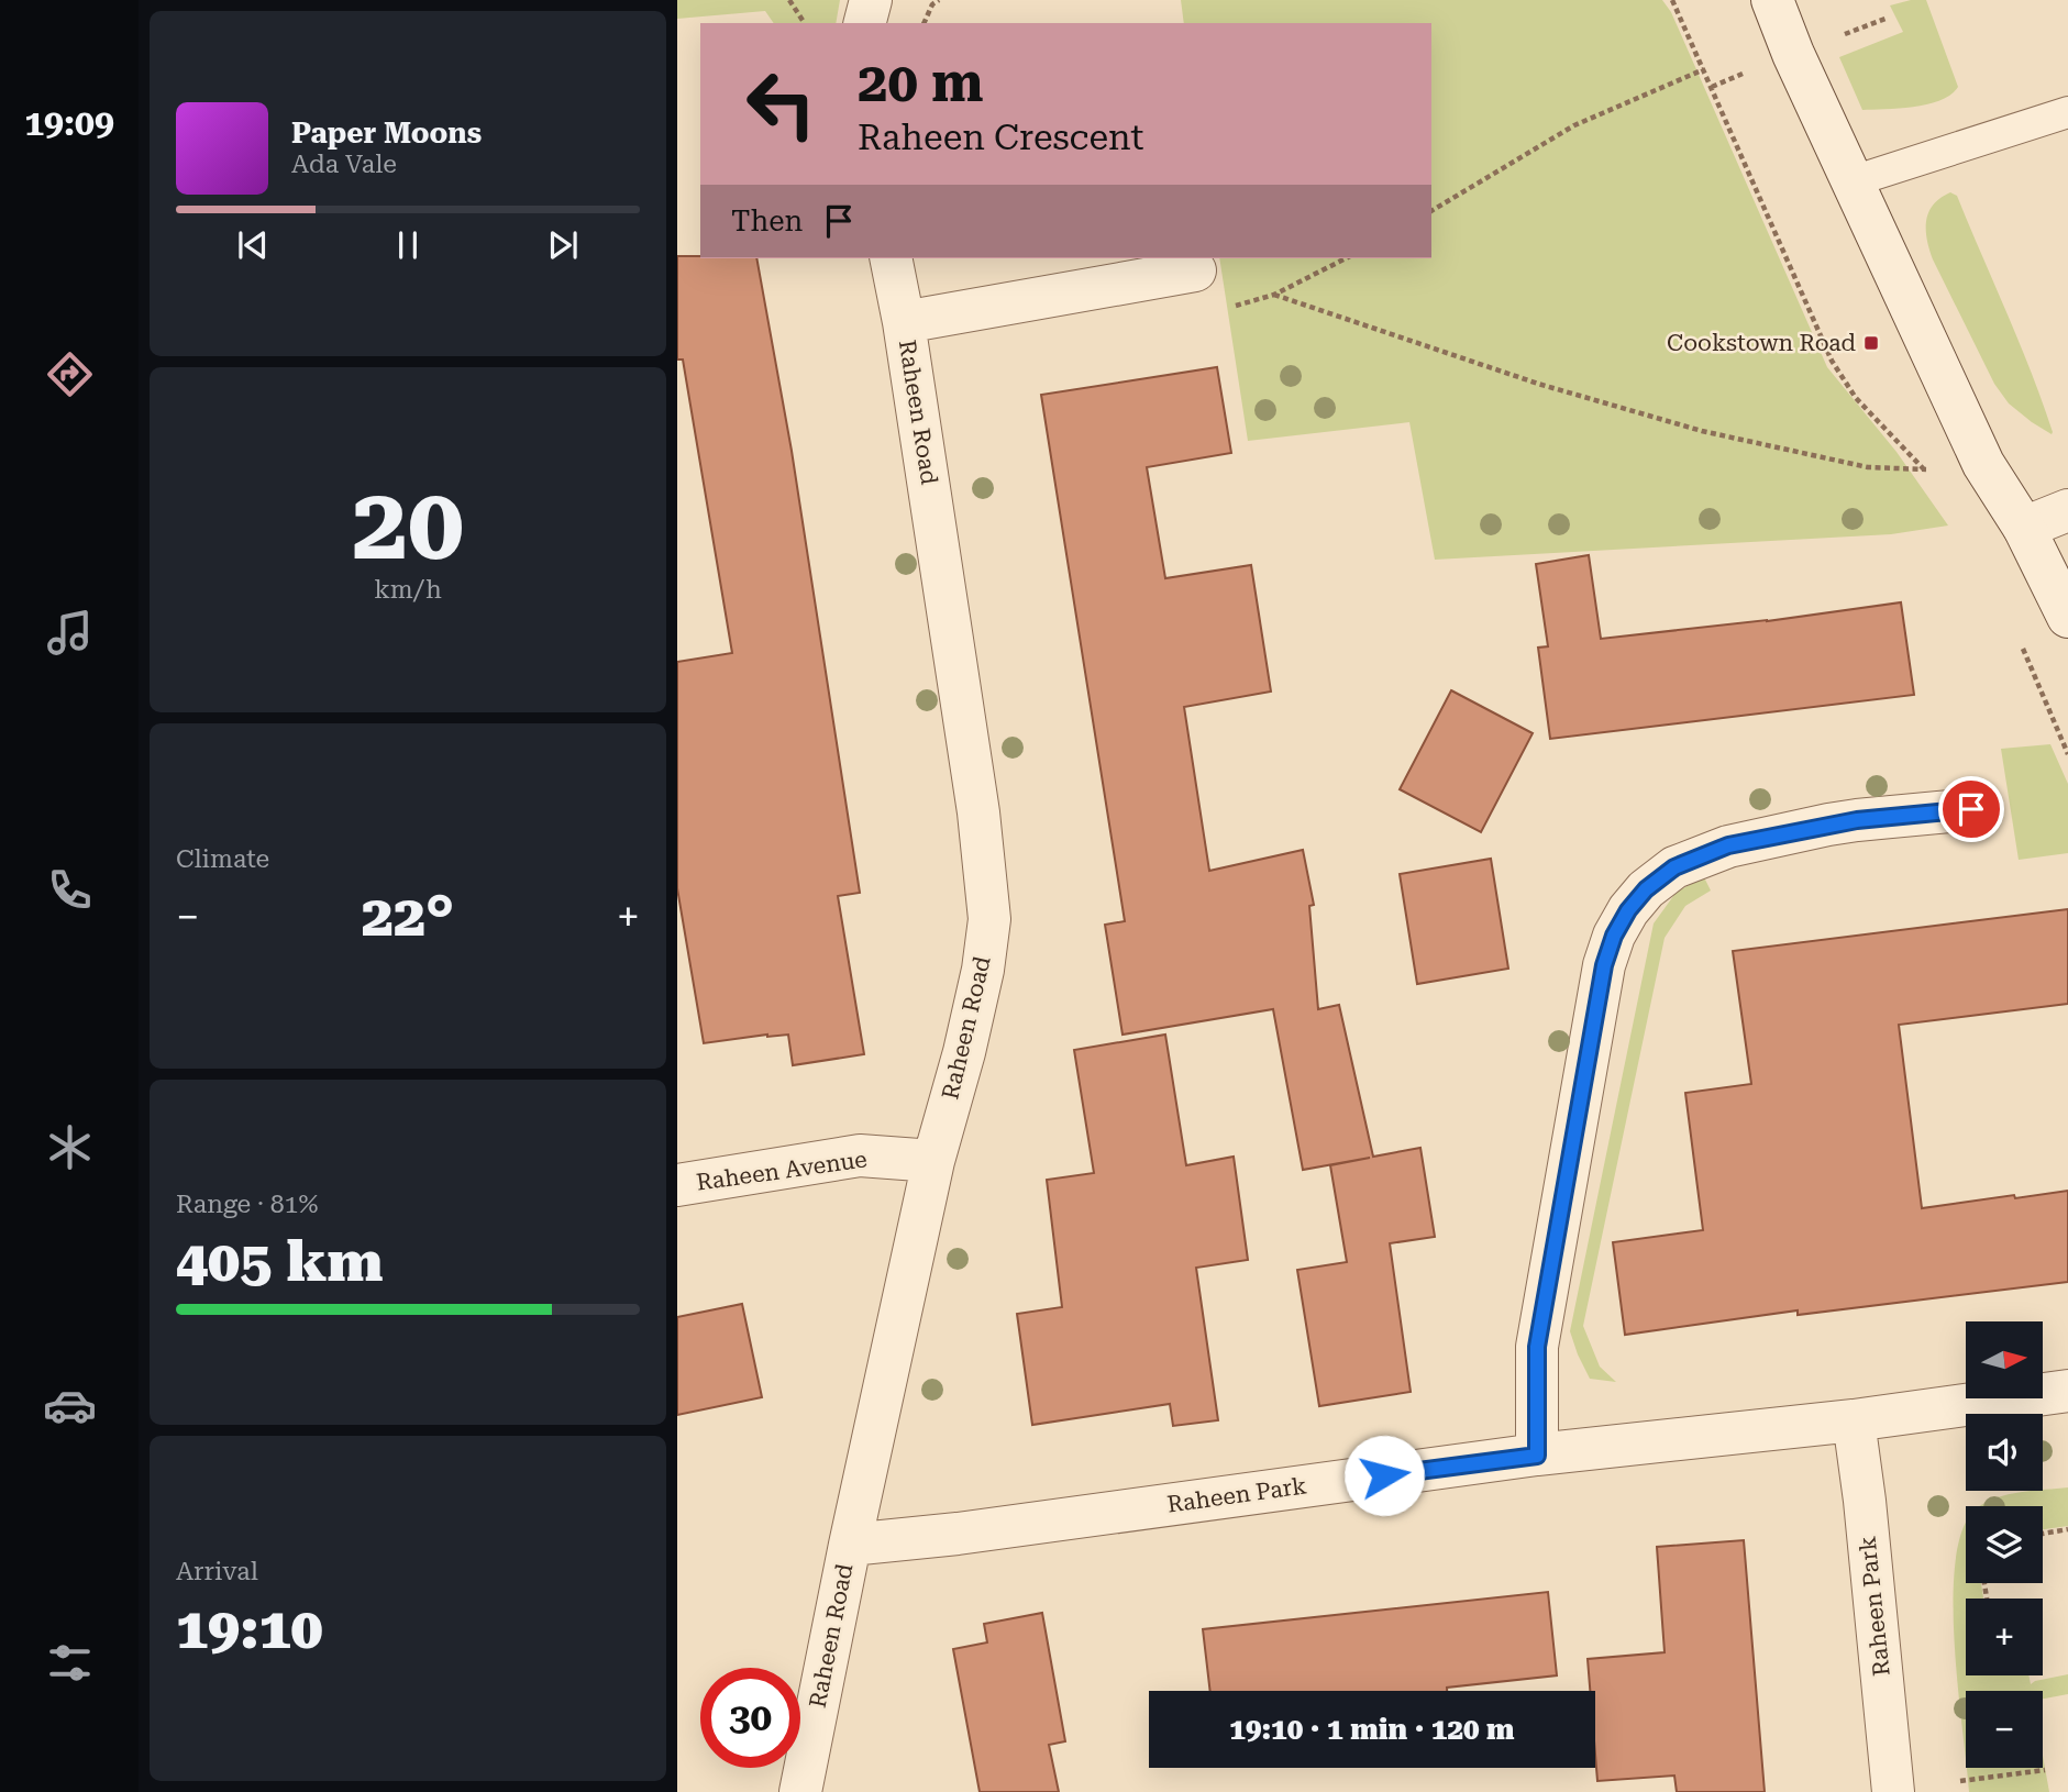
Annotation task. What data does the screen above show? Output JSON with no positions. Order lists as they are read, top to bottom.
{
  "streets": {
    "street": ["Raheen Road", "Raheen Avenue", "Raheen Park"]
  },
  "crossings": [
    ["Raheen Road", "Raheen Avenue"],
    ["Raheen Road", "Raheen Park"]
  ],
  "places": {
    "transit": ["Cookstown Road"]
  },
  "north": "right",
  "page": {
    "tabs": "19:09",
    "turn": ["20 m", "Raheen Crescent"],
    "song": ["Paper Moons", "Ada Vale"],
    "then": "Then",
    "tile": [
      ["20", "km/h"],
      "Climate",
      ["Range · 81%", "405 km"],
      ["Arrival", "19:10"]
    ],
    "heat": ["−", "22°", "+"],
    "map_buttons": ["+", "−"],
    "limit": "30",
    "trip": "19:10 · 1 min · 120 m"
  }
}
